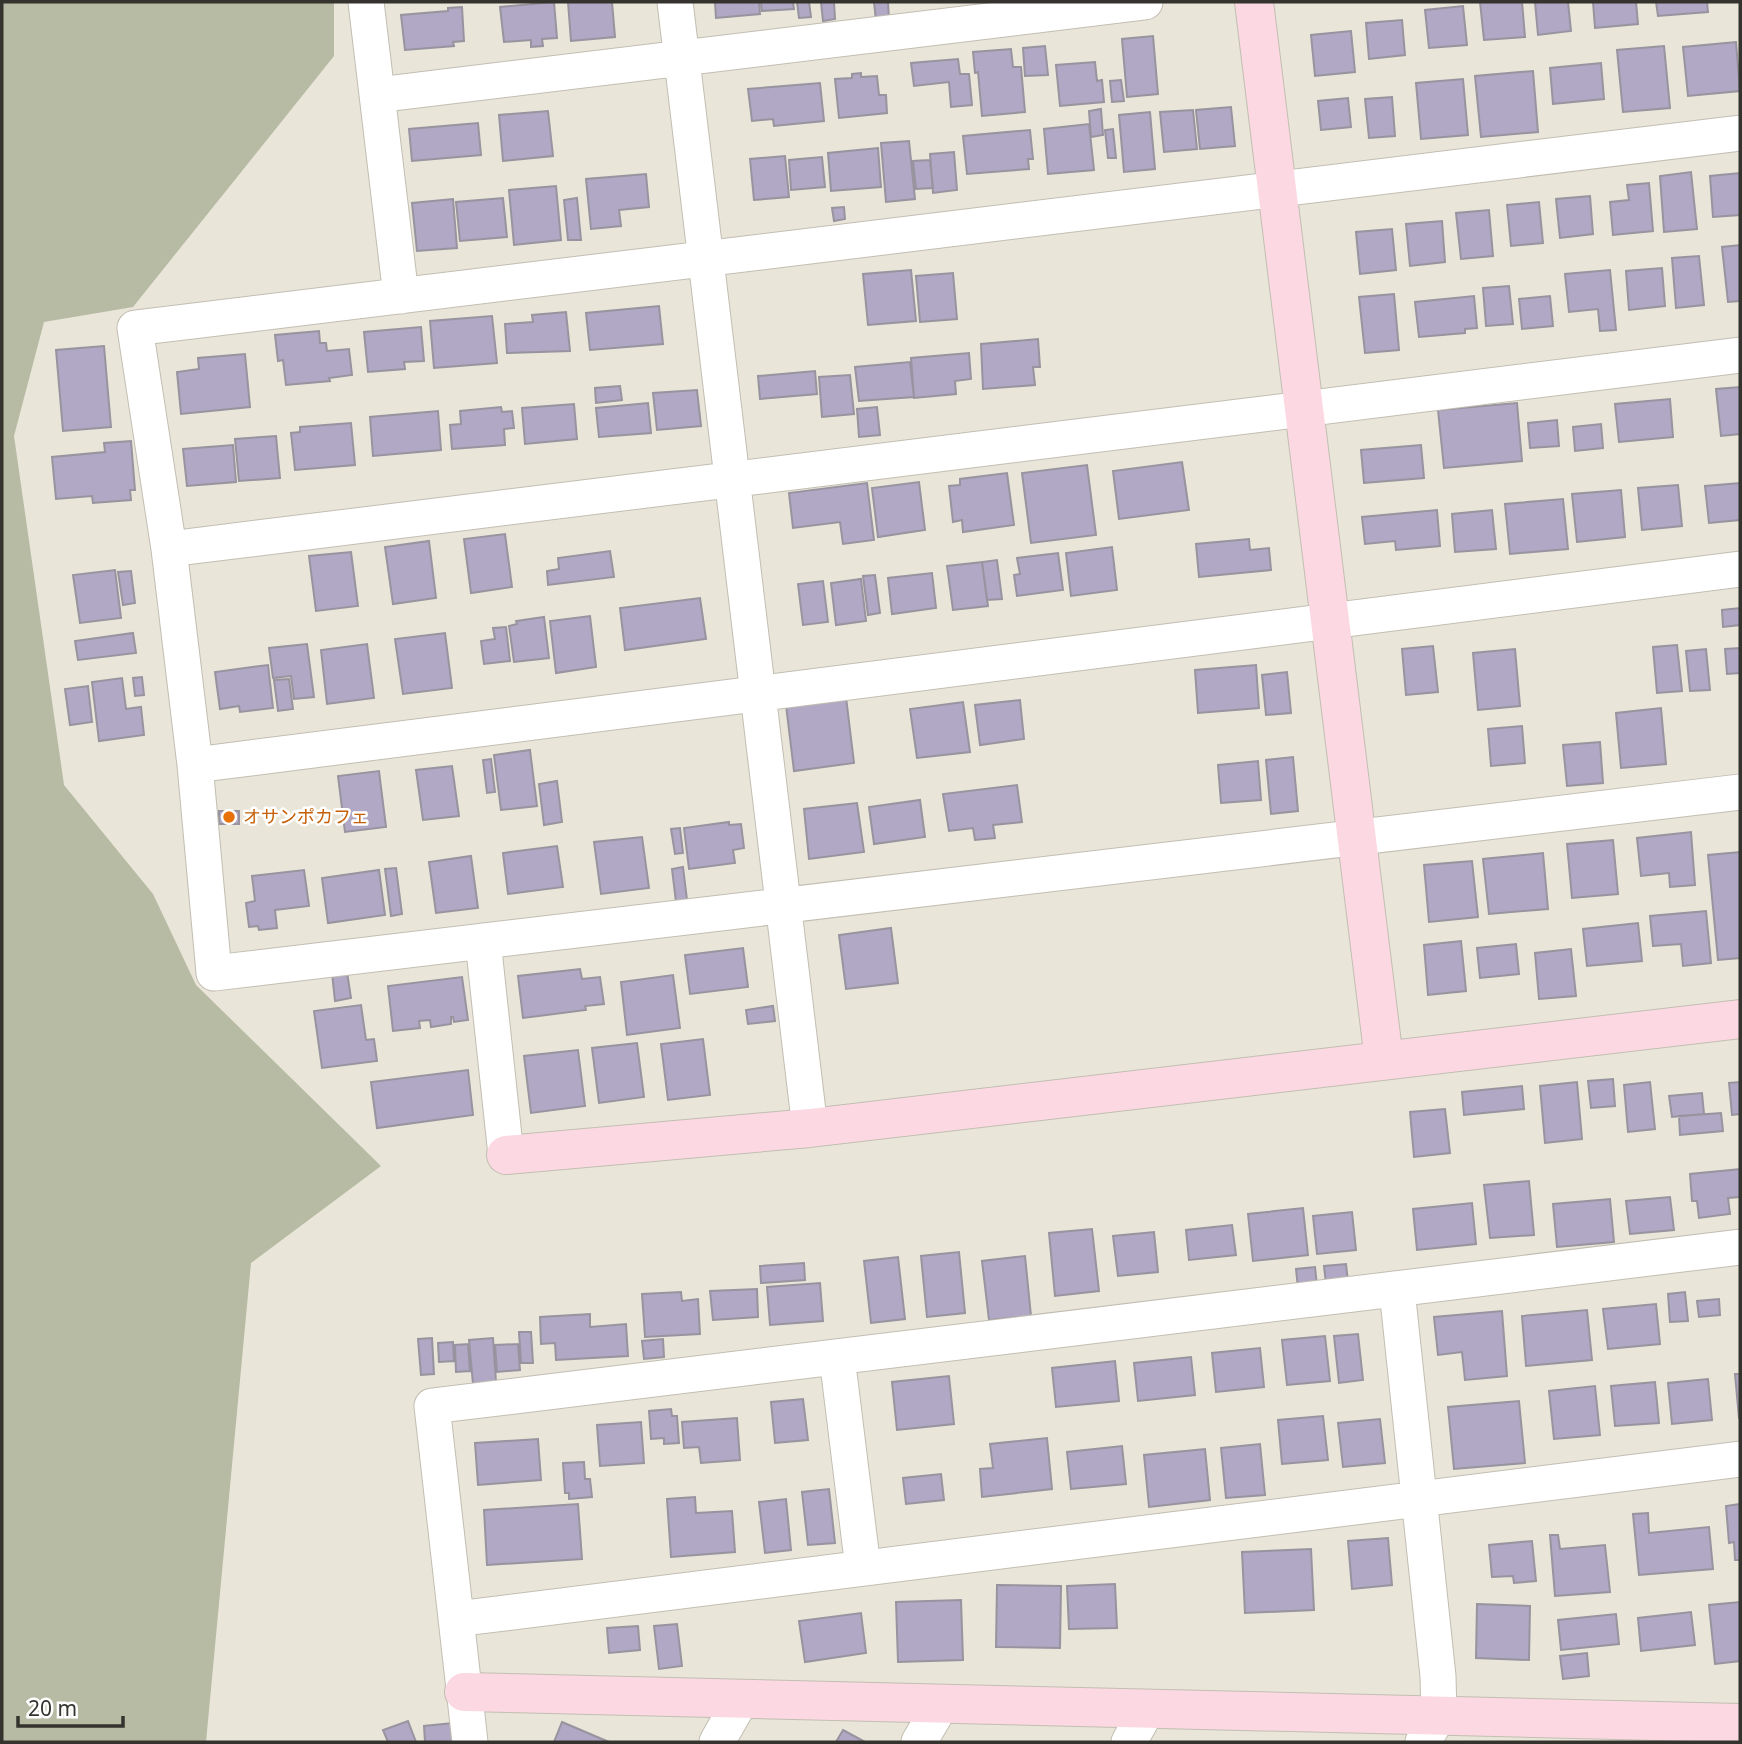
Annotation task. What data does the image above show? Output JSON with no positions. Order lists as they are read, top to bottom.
{
  "places": ["オサンポカフェ"],
  "scale_bar": "20 m"
}
